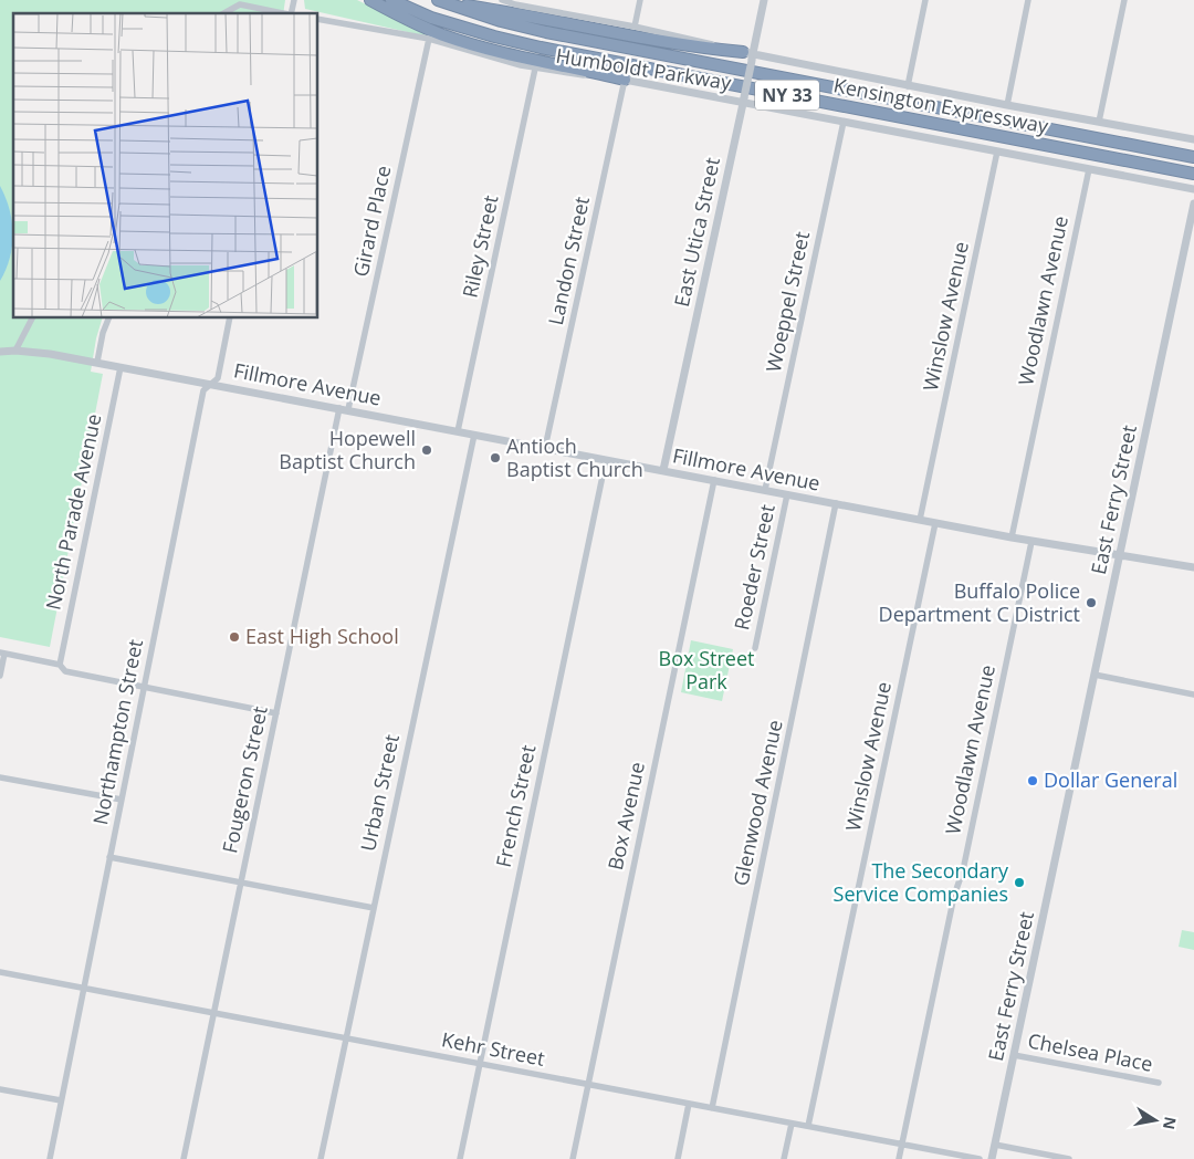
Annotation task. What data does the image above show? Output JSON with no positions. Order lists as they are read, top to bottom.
{
  "streets": {
    "highway": ["NY 33", "Kensington Expressway"],
    "street": [
      "Humboldt Parkway",
      "Girard Place",
      "East Utica Street",
      "Riley Street",
      "Landon Street",
      "Woodlawn Avenue",
      "Woeppel Street",
      "Winslow Avenue",
      "Fillmore Avenue",
      "East Ferry Street",
      "North Parade Avenue",
      "Roeder Street",
      "Northampton Street",
      "Fougeron Street",
      "Urban Street",
      "Glenwood Avenue",
      "French Street",
      "Box Avenue",
      "Kehr Street",
      "Chelsea Place"
    ]
  },
  "crossings": [
    ["Humboldt Parkway", "Girard Place"],
    ["Humboldt Parkway", "East Utica Street"],
    ["Humboldt Parkway", "Riley Street"],
    ["Humboldt Parkway", "Landon Street"],
    ["Humboldt Parkway", "Woodlawn Avenue"],
    ["Humboldt Parkway", "Woeppel Street"],
    ["Humboldt Parkway", "Winslow Avenue"],
    ["Girard Place", "Fillmore Avenue"],
    ["East Utica Street", "Fillmore Avenue"],
    ["Riley Street", "Fillmore Avenue"],
    ["Landon Street", "Fillmore Avenue"],
    ["Woodlawn Avenue", "Fillmore Avenue"],
    ["Woodlawn Avenue", "Kehr Street"],
    ["Woeppel Street", "Fillmore Avenue"],
    ["Winslow Avenue", "Fillmore Avenue"],
    ["Winslow Avenue", "Kehr Street"],
    ["Fillmore Avenue", "East Ferry Street"],
    ["Fillmore Avenue", "North Parade Avenue"],
    ["Fillmore Avenue", "Roeder Street"],
    ["Fillmore Avenue", "Northampton Street"],
    ["Fillmore Avenue", "Fougeron Street"],
    ["Fillmore Avenue", "Urban Street"],
    ["Fillmore Avenue", "Glenwood Avenue"],
    ["Fillmore Avenue", "French Street"],
    ["Fillmore Avenue", "Box Avenue"],
    ["East Ferry Street", "Chelsea Place"],
    ["Northampton Street", "Kehr Street"],
    ["Fougeron Street", "Kehr Street"],
    ["Urban Street", "Kehr Street"],
    ["Glenwood Avenue", "Kehr Street"],
    ["French Street", "Kehr Street"],
    ["Box Avenue", "Kehr Street"]
  ],
  "parks": ["Box Street Park"],
  "places": [
    "Hopewell Baptist Church",
    "Antioch Baptist Church",
    "Buffalo Police Department C District",
    "East High School",
    "Dollar General",
    "The Secondary Service Companies"
  ],
  "north": "right"
}
